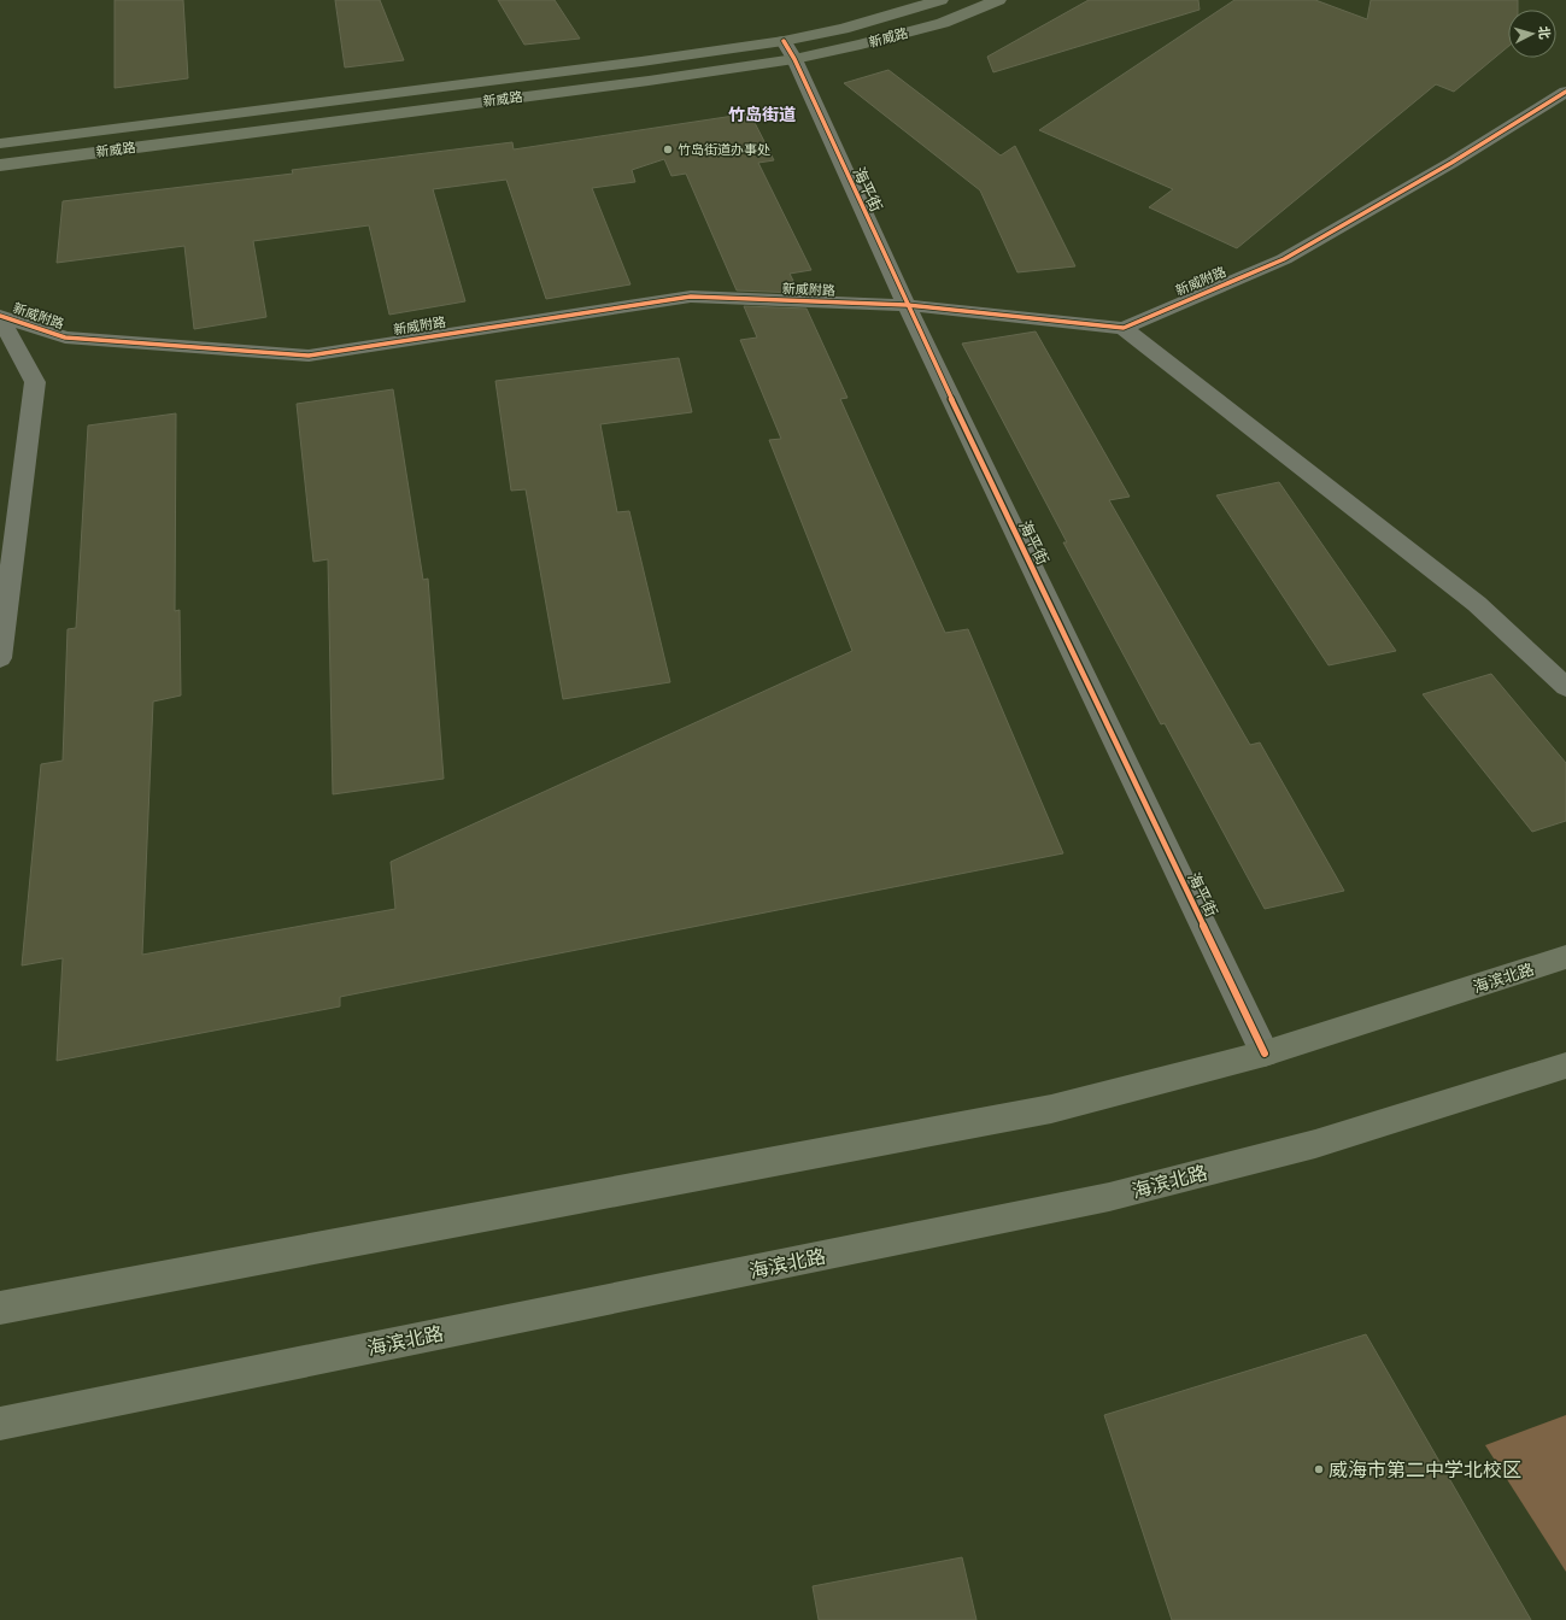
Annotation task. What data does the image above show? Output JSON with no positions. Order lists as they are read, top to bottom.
{
  "streets": {
    "main road": ["新威路", "海滨北路"],
    "street": ["海平街", "新威附路"]
  },
  "crossings": [
    ["新威路", "海平街"],
    ["海平街", "新威附路"],
    ["海平街", "海滨北路"]
  ],
  "districts": ["竹岛街道"],
  "places": ["竹岛街道办事处", "威海市第二中学北校区"],
  "north": "right"
}
